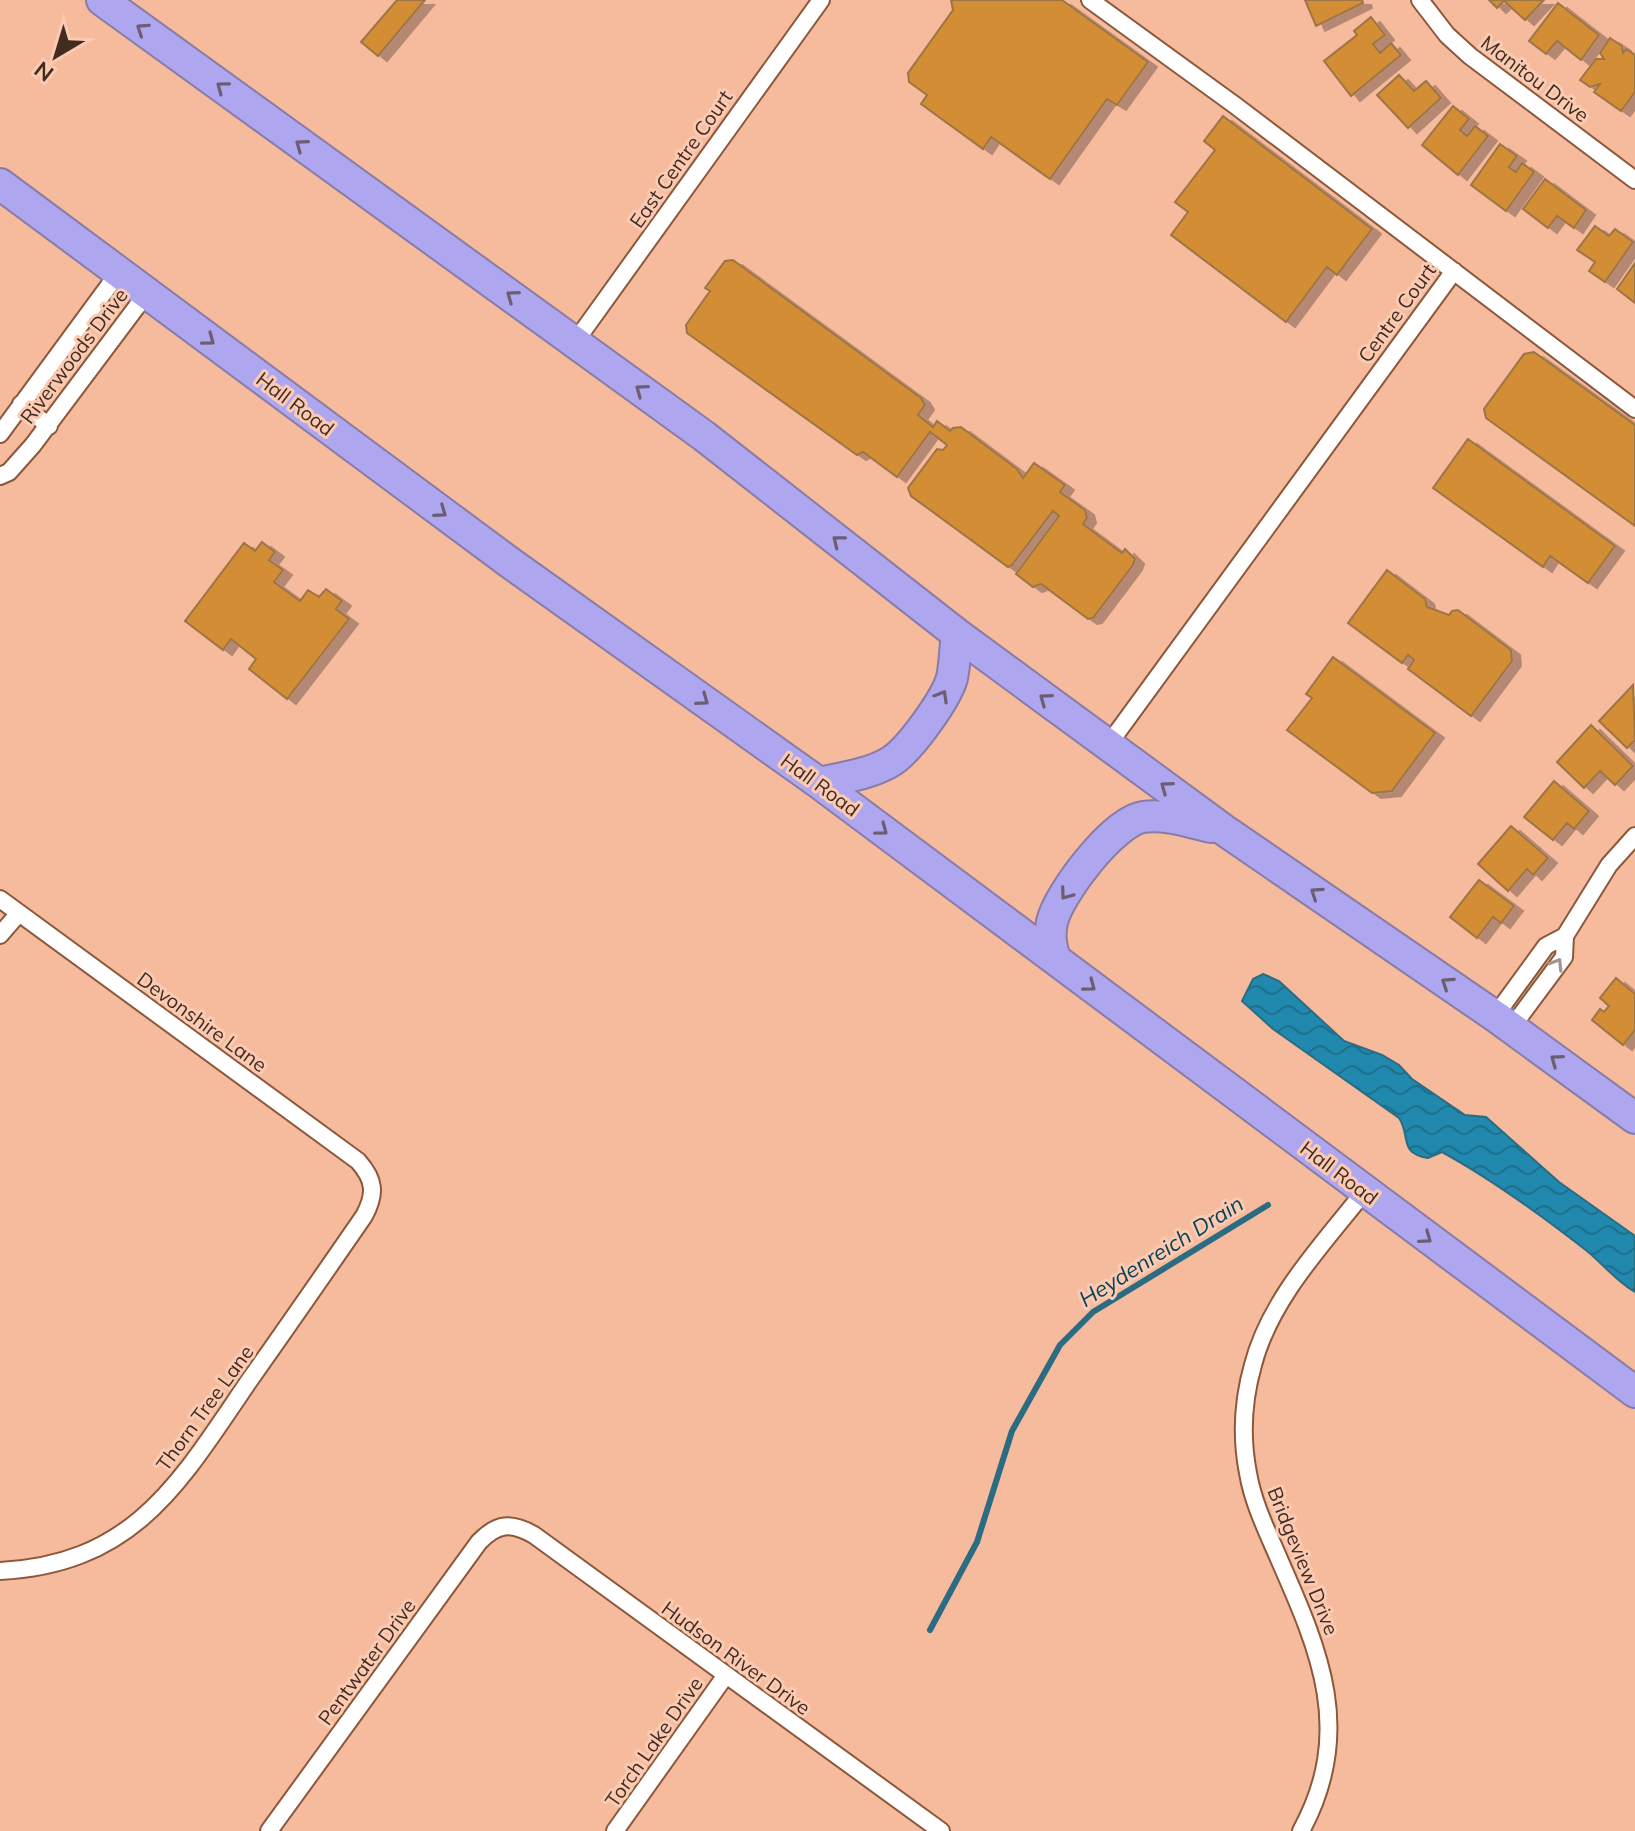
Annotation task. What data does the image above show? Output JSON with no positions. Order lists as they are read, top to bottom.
{
  "streets": {
    "highway": ["Hall Road"],
    "street": [
      "Manitou Drive",
      "East Centre Court",
      "Centre Court",
      "Riverwoods Drive",
      "Devonshire Lane",
      "Thorn Tree Lane",
      "Bridgeview Drive",
      "Hudson River Drive",
      "Pentwater Drive",
      "Torch Lake Drive"
    ]
  },
  "crossings": [
    ["Riverwoods Drive", "Hall Road"],
    ["Hall Road", "Bridgeview Drive"],
    ["Devonshire Lane", "Thorn Tree Lane"],
    ["Hudson River Drive", "Pentwater Drive"],
    ["Hudson River Drive", "Torch Lake Drive"]
  ],
  "water": ["Heydenreich Drain"],
  "north": "bottom left"
}
